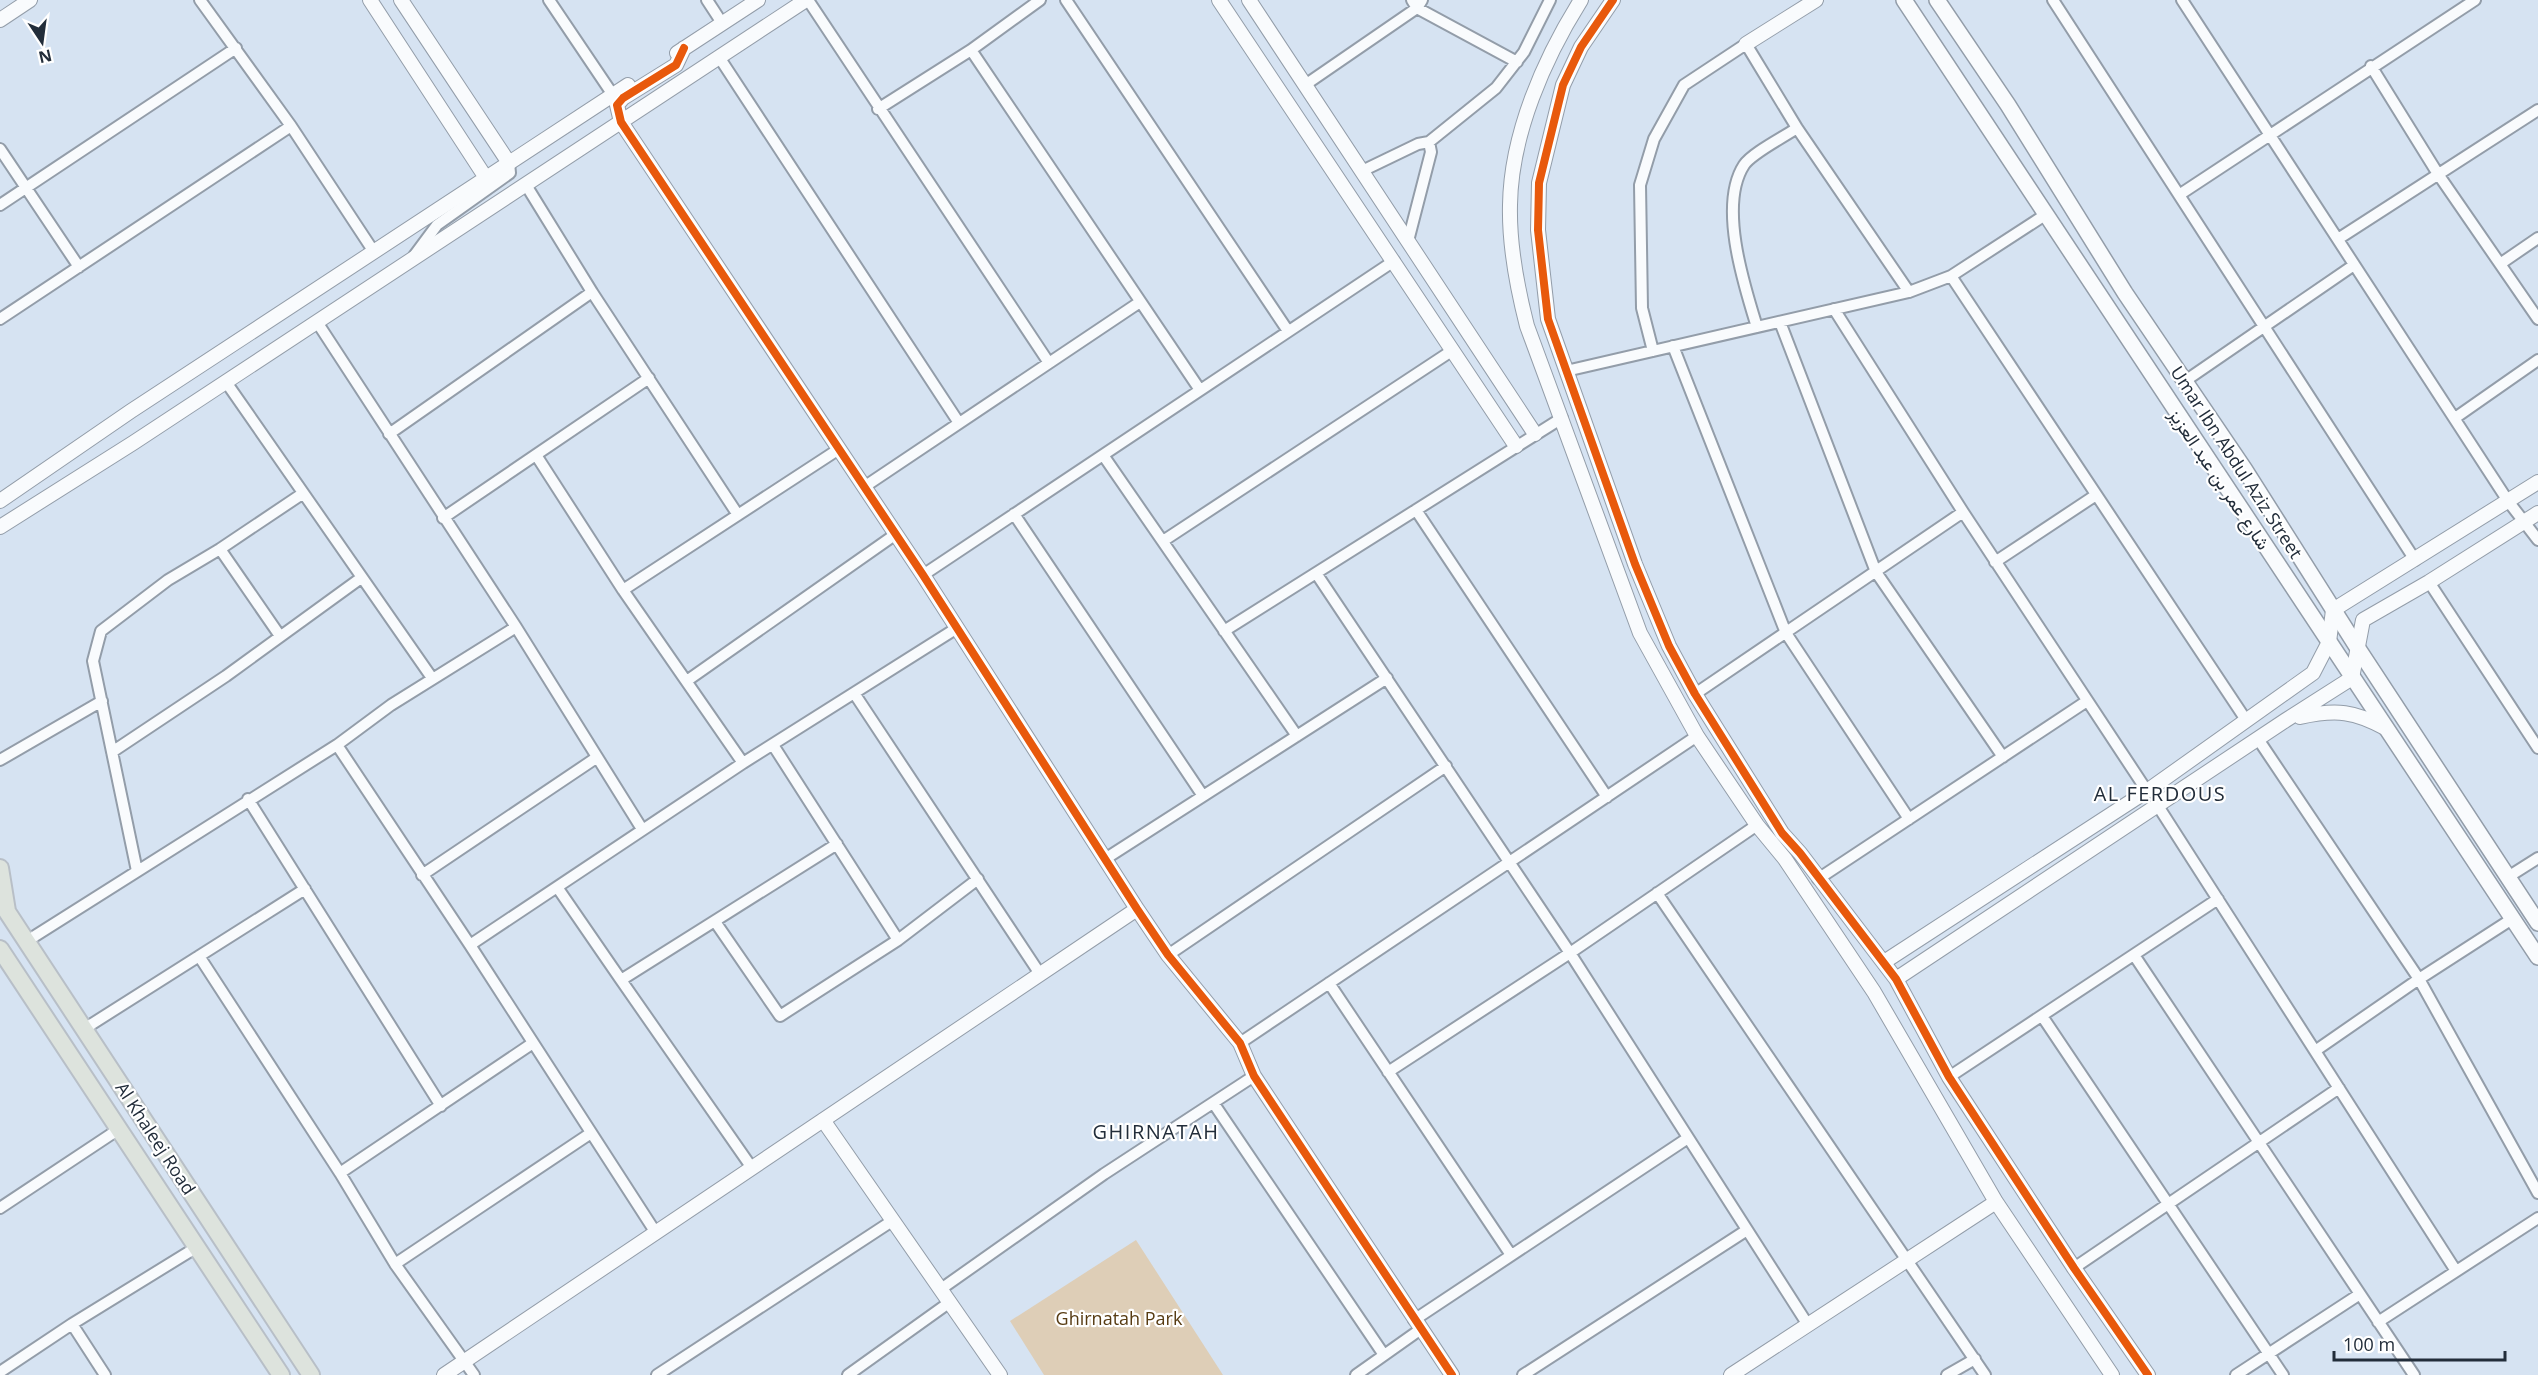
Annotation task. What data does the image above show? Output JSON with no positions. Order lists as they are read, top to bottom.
{
  "streets": {
    "main road": ["Umar Ibn Abdul Aziz Street", "شارع عمر بن عبد العزيز", "Al Khaleej Road"]
  },
  "districts": ["AL FERDOUS", "GHIRNATAH"],
  "parks": ["Ghirnatah Park"],
  "scale_bar": "100 m",
  "north": "bottom"
}
